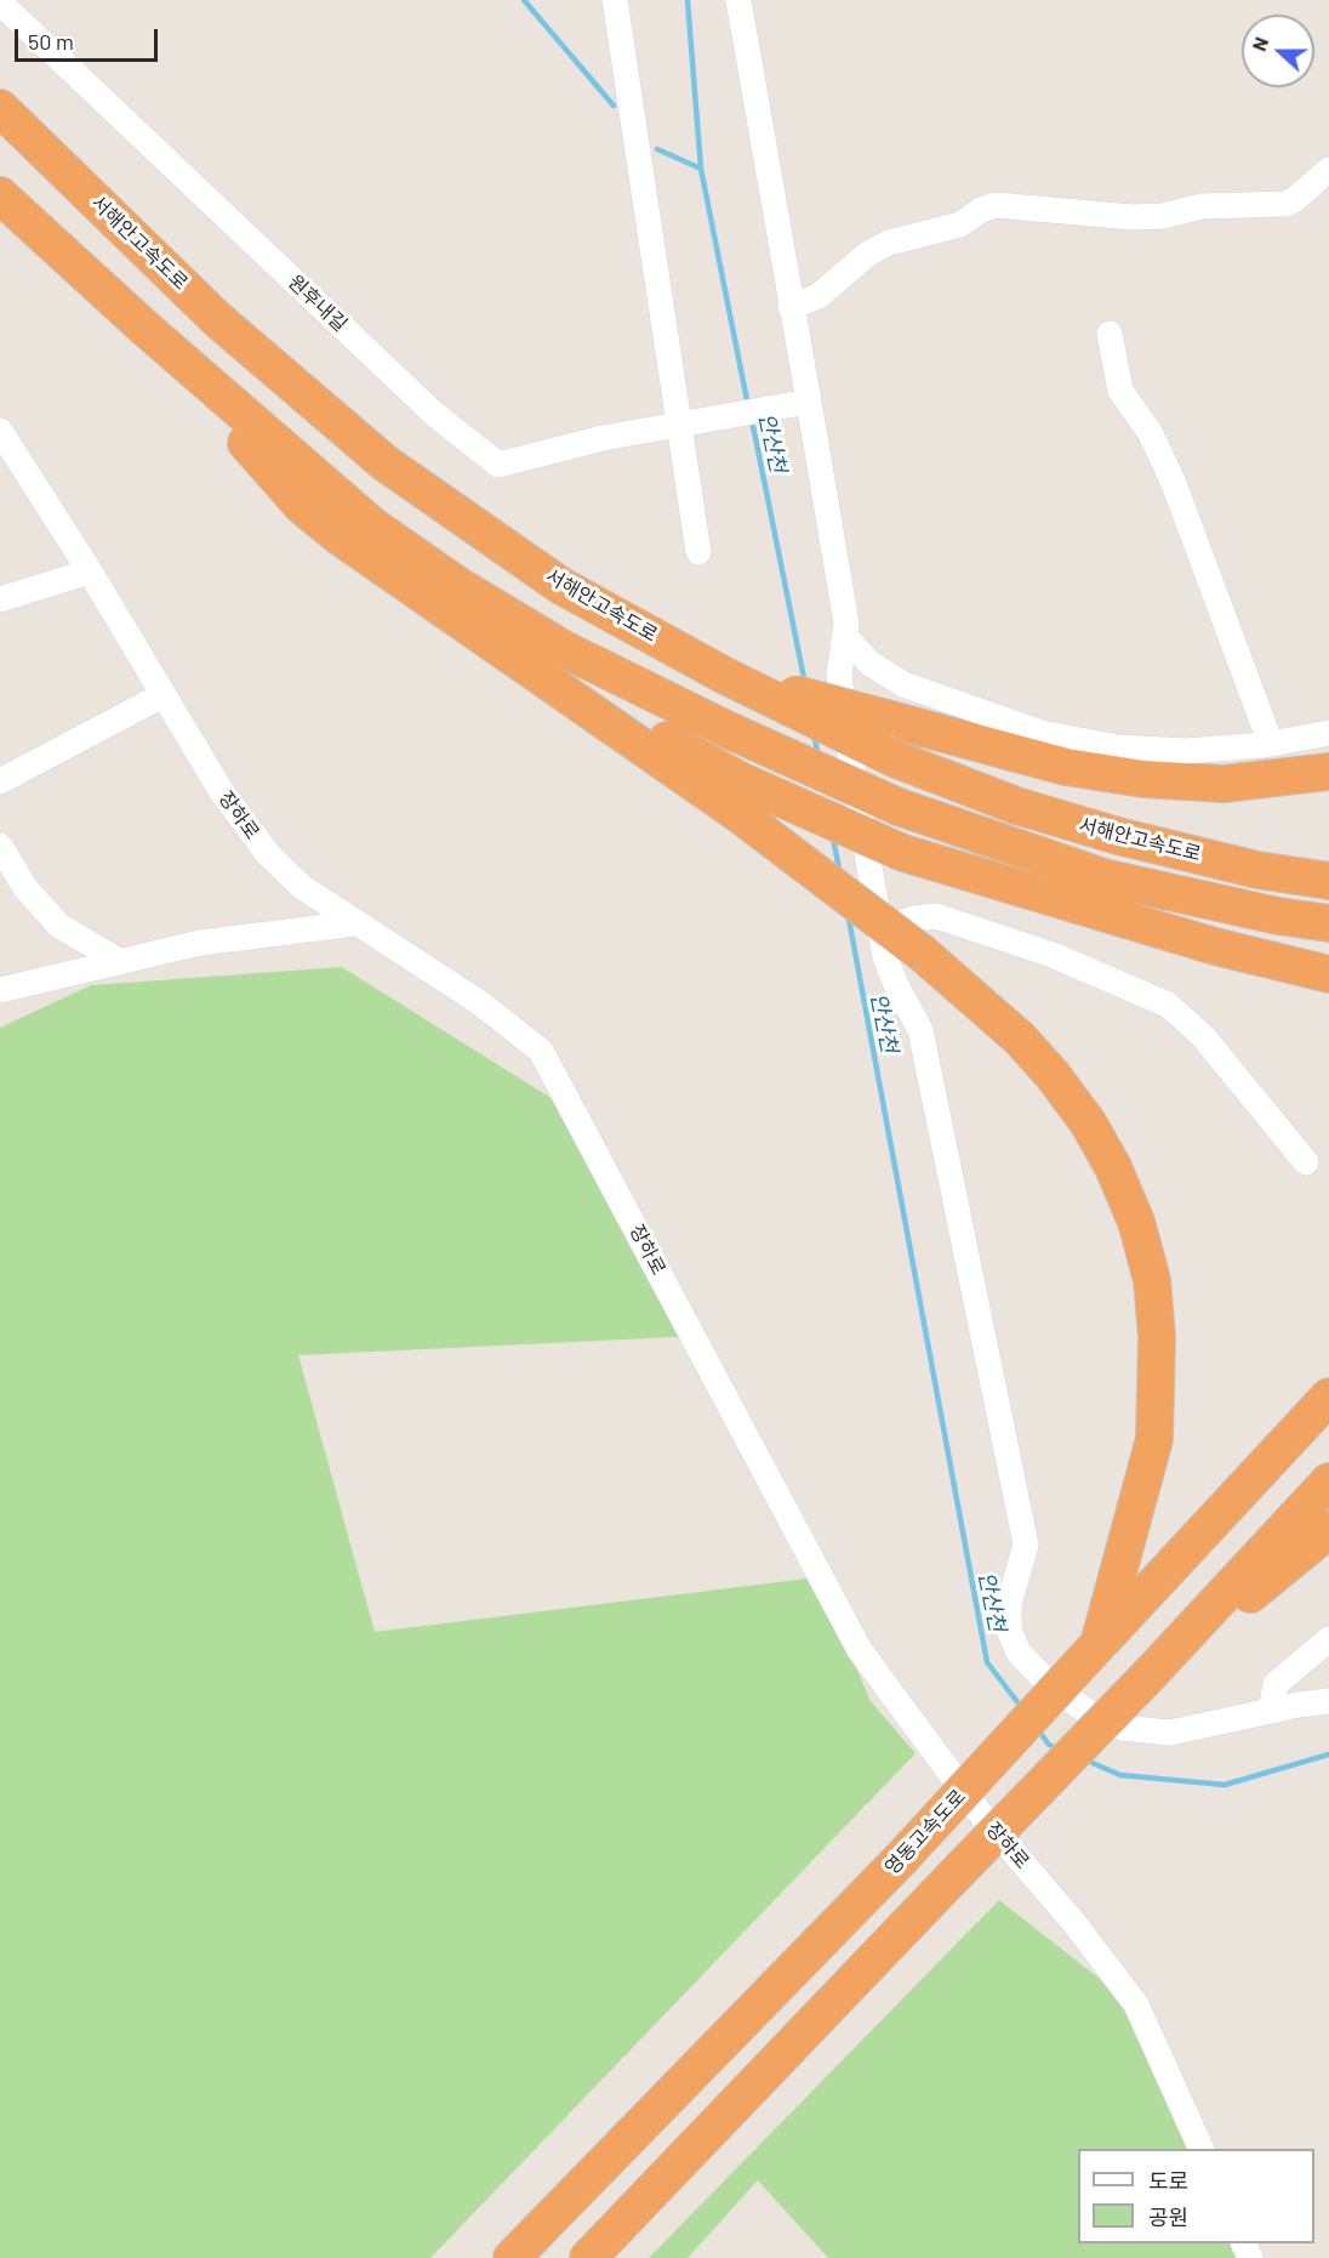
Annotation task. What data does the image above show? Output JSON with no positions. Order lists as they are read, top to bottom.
{
  "streets": {
    "highway": ["서해안고속도로", "영동고속도로"],
    "street": ["원후내길", "장하로"]
  },
  "water": ["안산천"],
  "legend": ["도로", "공원"],
  "scale_bar": "50 m",
  "north": "left"
}
